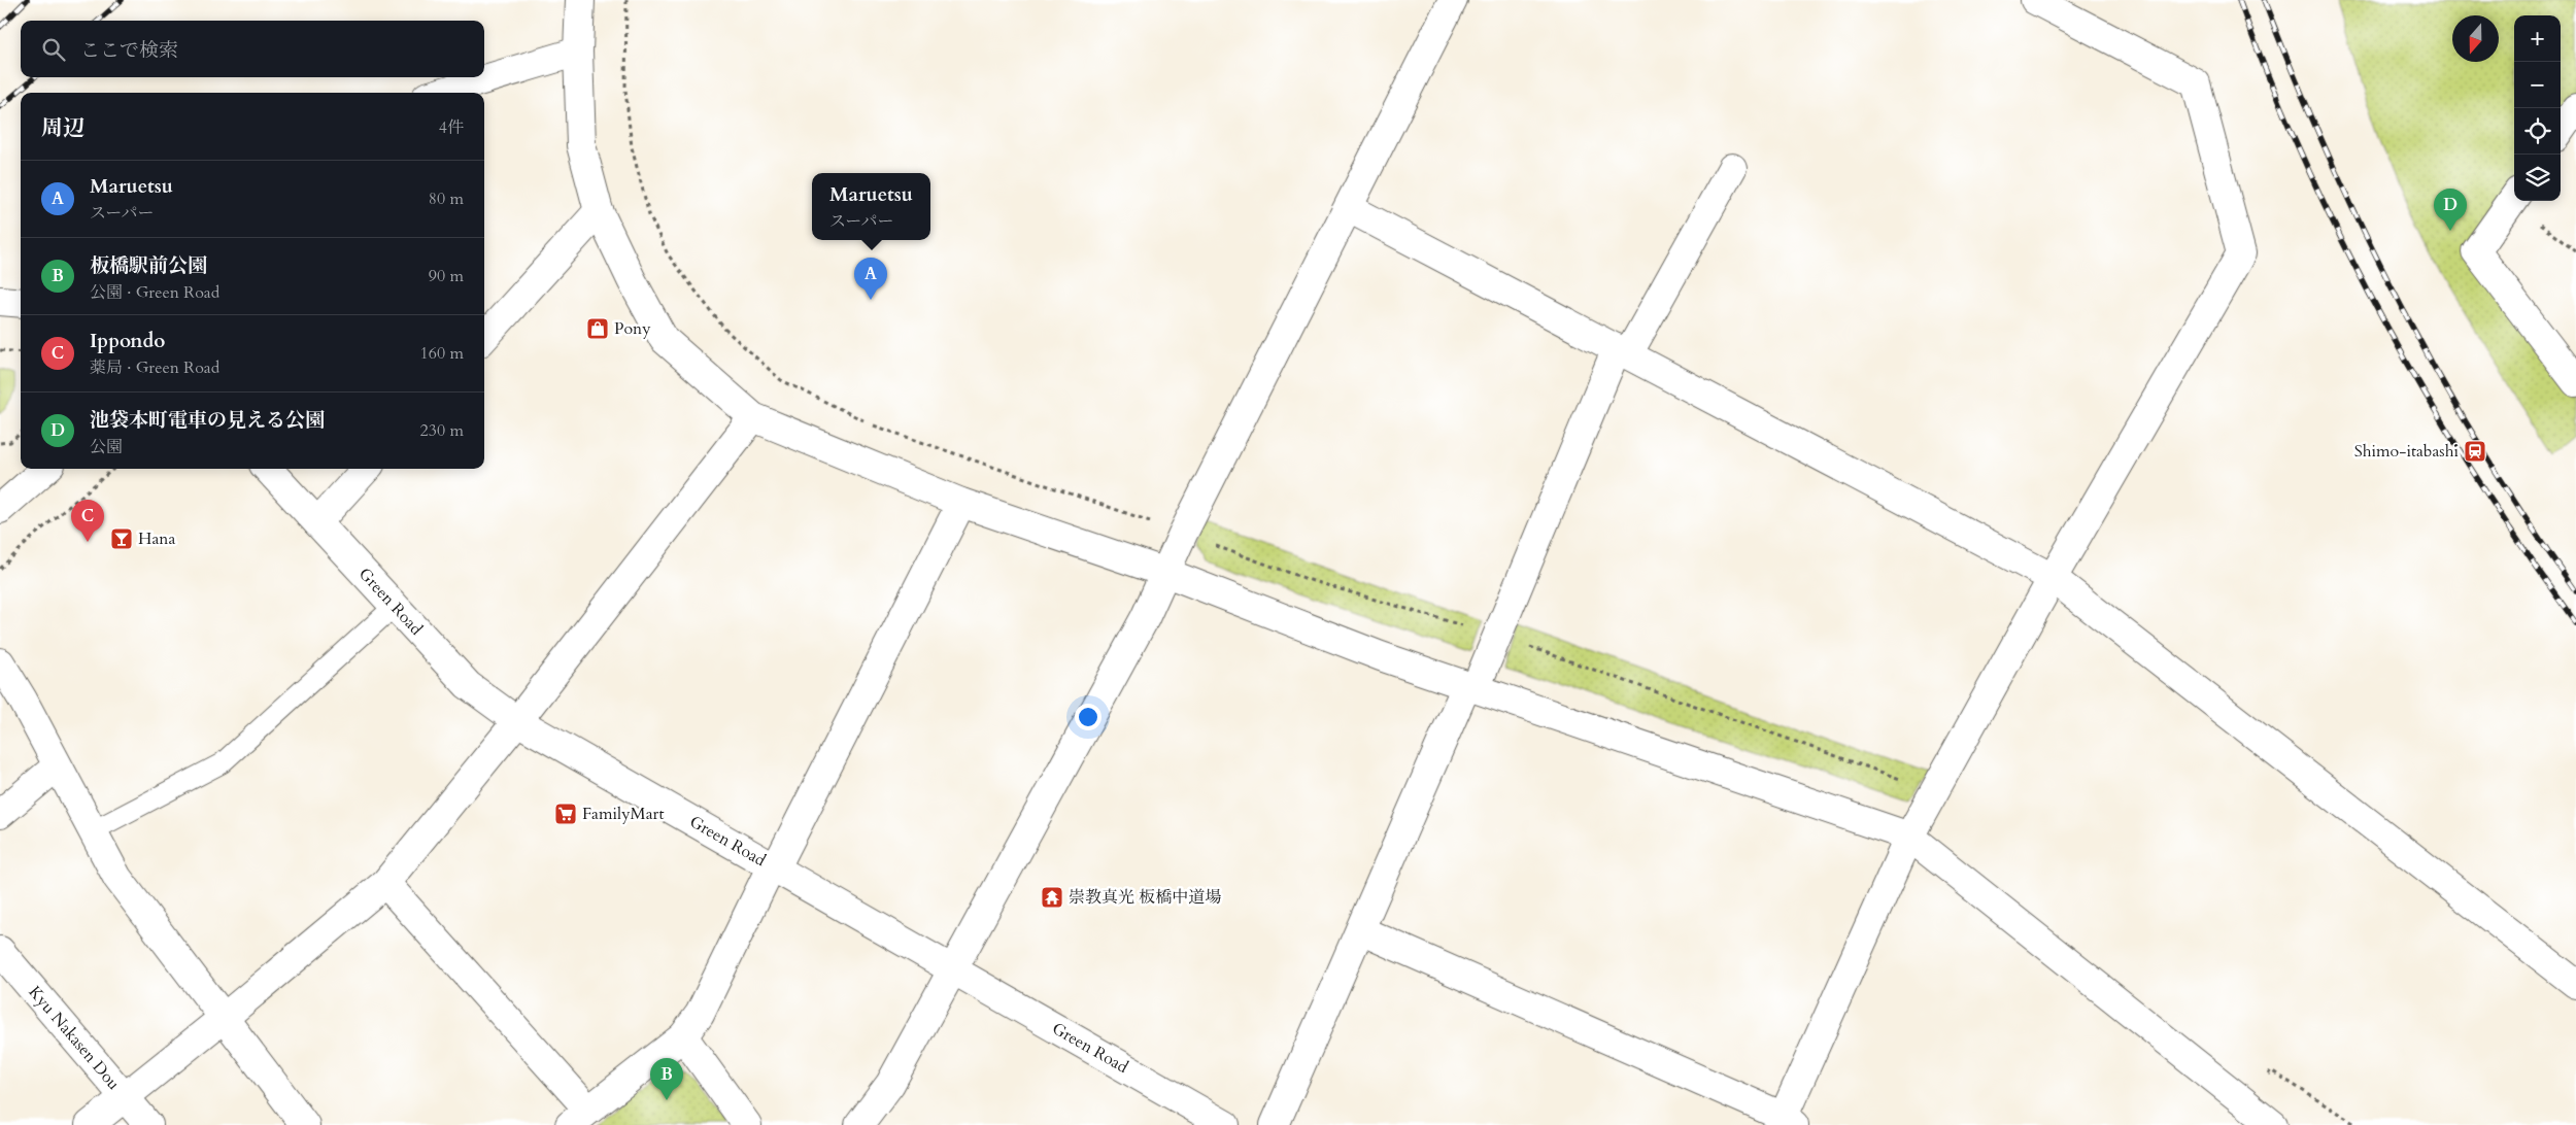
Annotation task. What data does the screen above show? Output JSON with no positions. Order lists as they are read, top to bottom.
{
  "streets": {
    "street": ["Green Road", "Kyu Nakasen Dou"]
  },
  "places": {
    "shop": ["Pony"],
    "station": ["Shimo-itabashi"],
    "bar": ["Hana"],
    "supermarket": ["FamilyMart"],
    "temple": ["崇教真光 板橋中道場"]
  },
  "north": "bottom",
  "page": {
    "map_buttons": ["+", "−"],
    "search": "ここで検索",
    "heading": ["周辺", "4件"],
    "list": [
      {
        "mark": "A",
        "name": "Maruetsu",
        "note": "スーパー",
        "value": "80 m"
      },
      {
        "mark": "B",
        "name": "板橋駅前公園",
        "note": "公園 · Green Road",
        "value": "90 m"
      },
      {
        "mark": "C",
        "name": "Ippondo",
        "note": "薬局 · Green Road",
        "value": "160 m"
      },
      {
        "mark": "D",
        "name": "池袋本町電車の見える公園",
        "note": "公園",
        "value": "230 m"
      }
    ],
    "popup": ["Maruetsu", "スーパー"],
    "pins": [
      "D",
      "A",
      "C",
      "B"
    ]
  }
}
